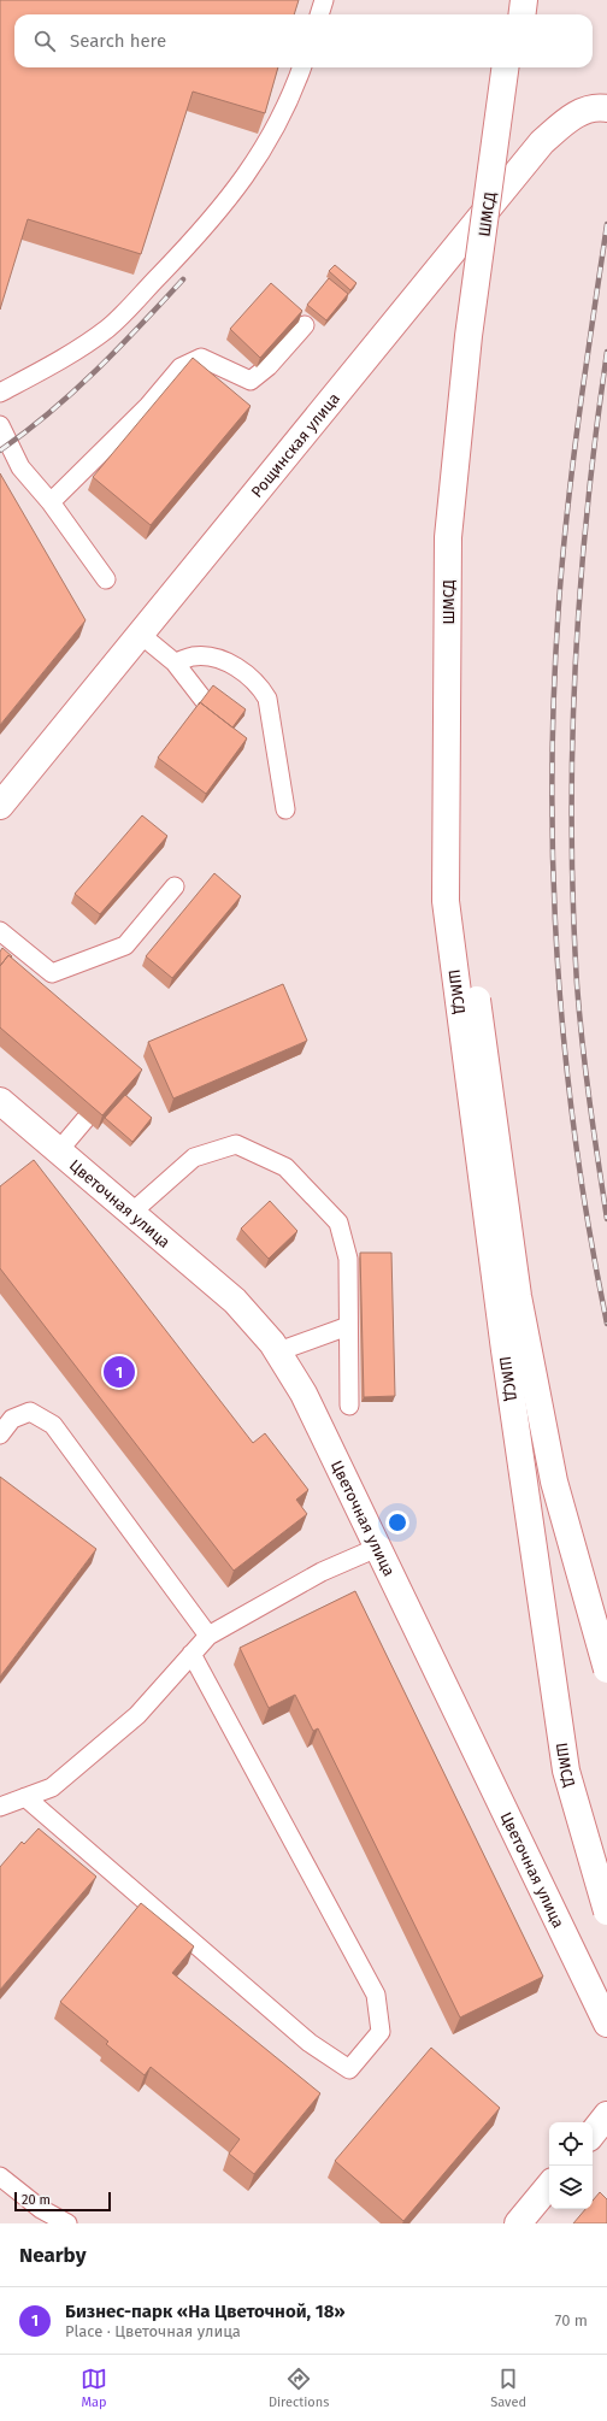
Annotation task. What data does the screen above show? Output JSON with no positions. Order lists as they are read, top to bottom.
{
  "streets": {
    "main road": ["ШМСД", "Рощинская улица", "Цветочная улица"]
  },
  "scale_bar": "20 m",
  "page": {
    "search": "Search here",
    "pins": "1",
    "scale": "20 m",
    "heading": "Nearby",
    "list": [
      {
        "mark": "1",
        "name": "Бизнес-парк «На Цветочной, 18»",
        "note": "Place · Цветочная улица",
        "value": "70 m"
      }
    ],
    "nav": ["Map", "Directions", "Saved"]
  }
}
